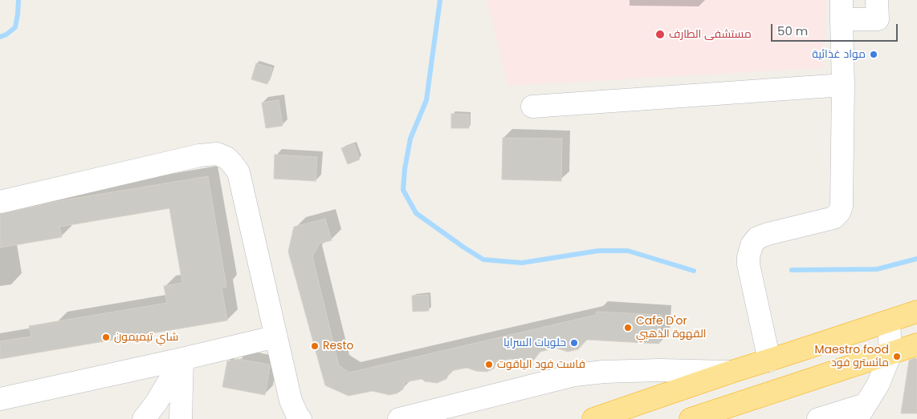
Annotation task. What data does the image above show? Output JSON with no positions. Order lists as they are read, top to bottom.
{
  "places": [
    "مستشفى الطارف",
    "مواد غذائية",
    "Cafe D'or القهوة الذهبي",
    "شاي تيميمون",
    "حلويات السرايا",
    "Resto",
    "Maestro food مائسترو فود",
    "فاست فود الياقوت"
  ],
  "scale_bar": "50 m"
}
